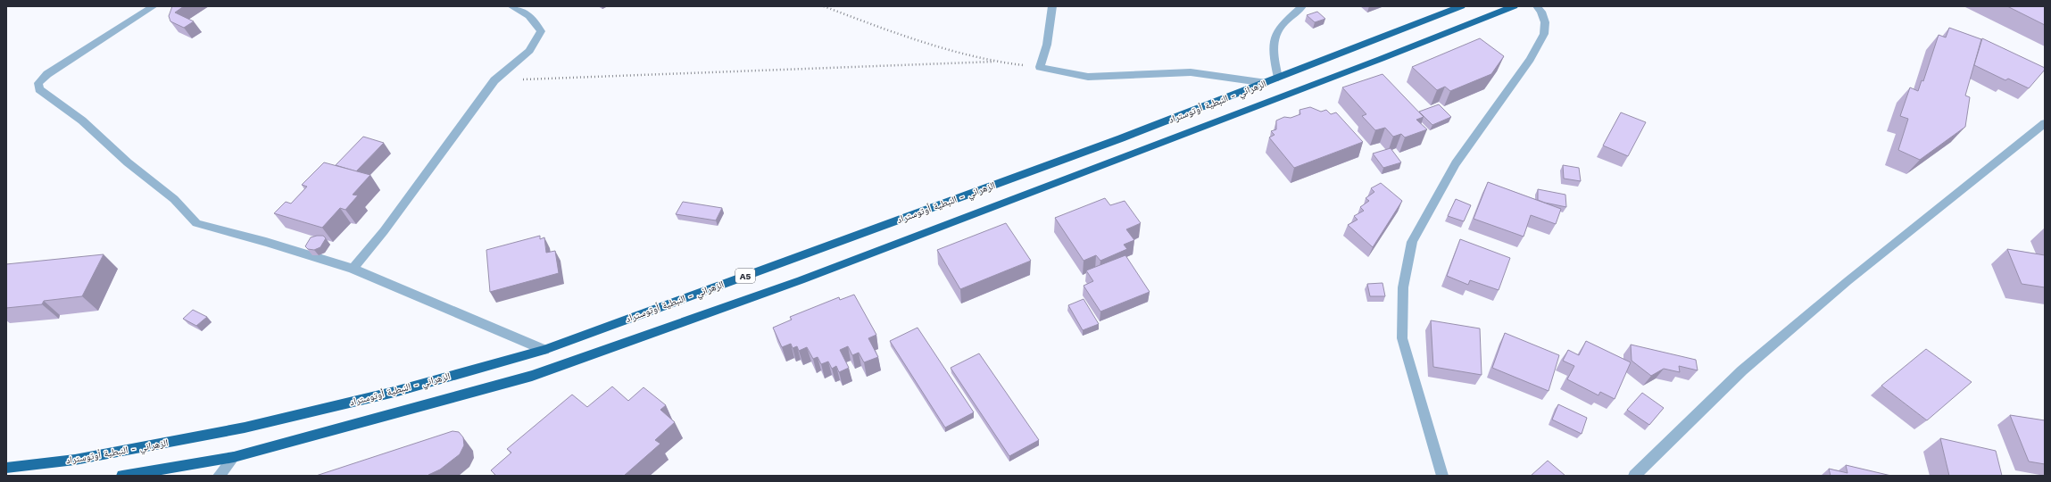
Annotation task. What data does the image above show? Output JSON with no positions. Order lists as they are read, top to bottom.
{
  "streets": {
    "highway": ["الزهراني - النبطية أوتوستراد", "A5"]
  }
}
